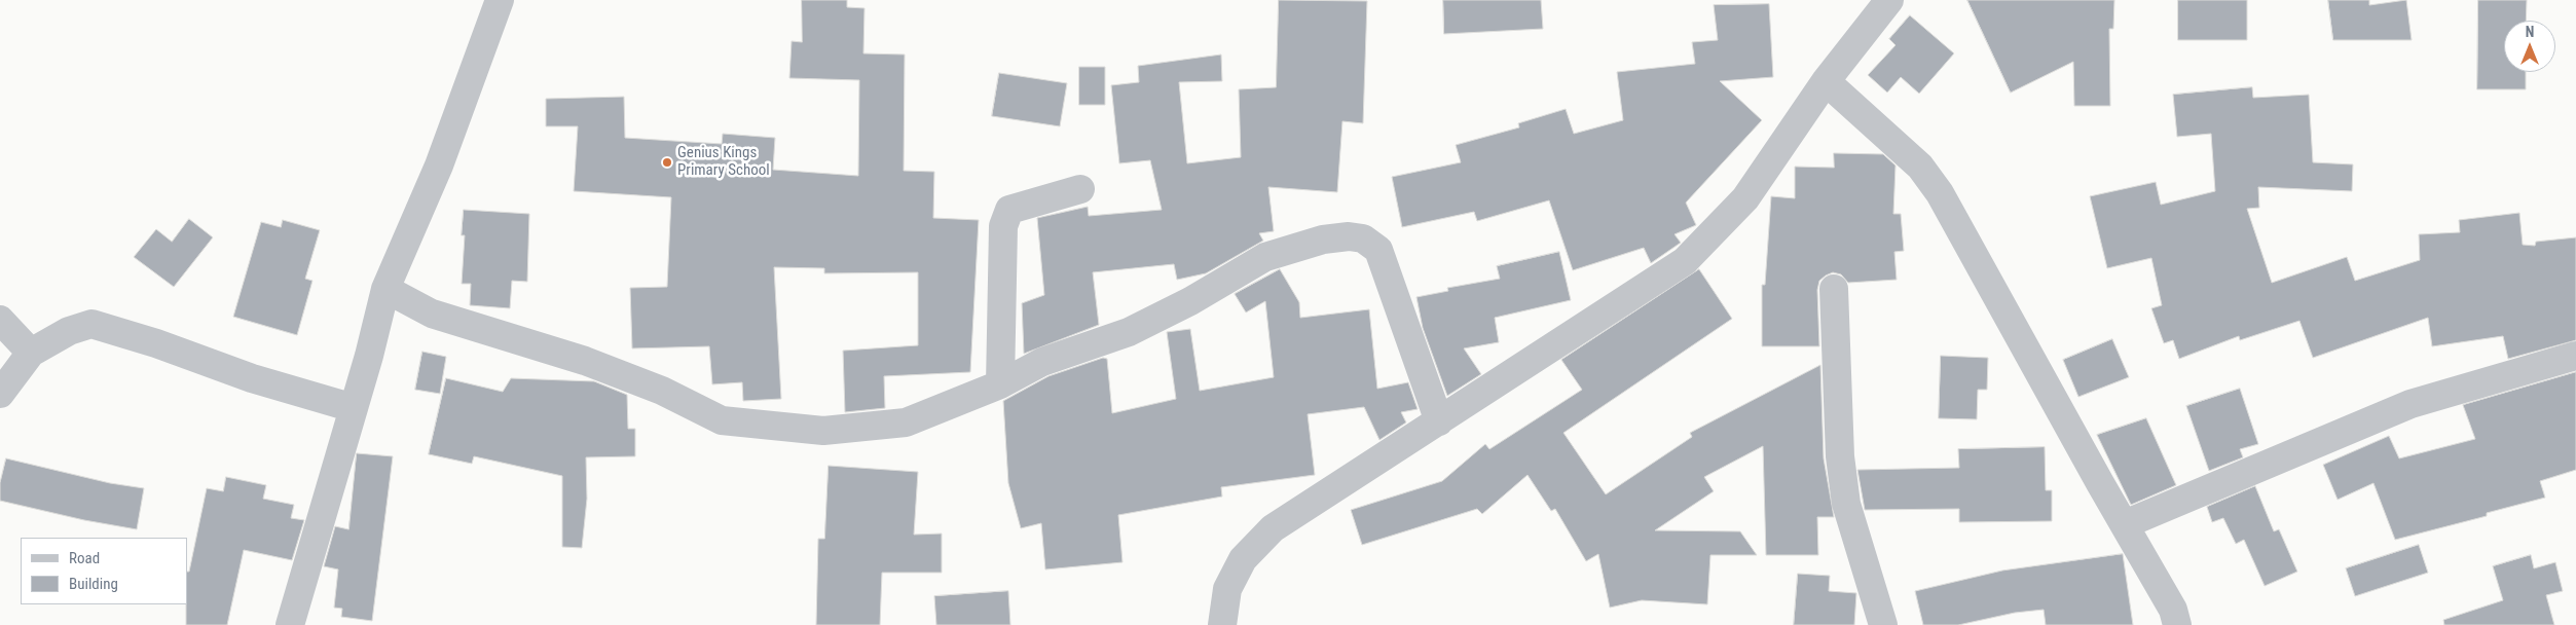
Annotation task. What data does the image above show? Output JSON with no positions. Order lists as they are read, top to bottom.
{
  "places": ["Genius Kings Primary School"],
  "legend": ["Road", "Building"],
  "north": "top"
}
